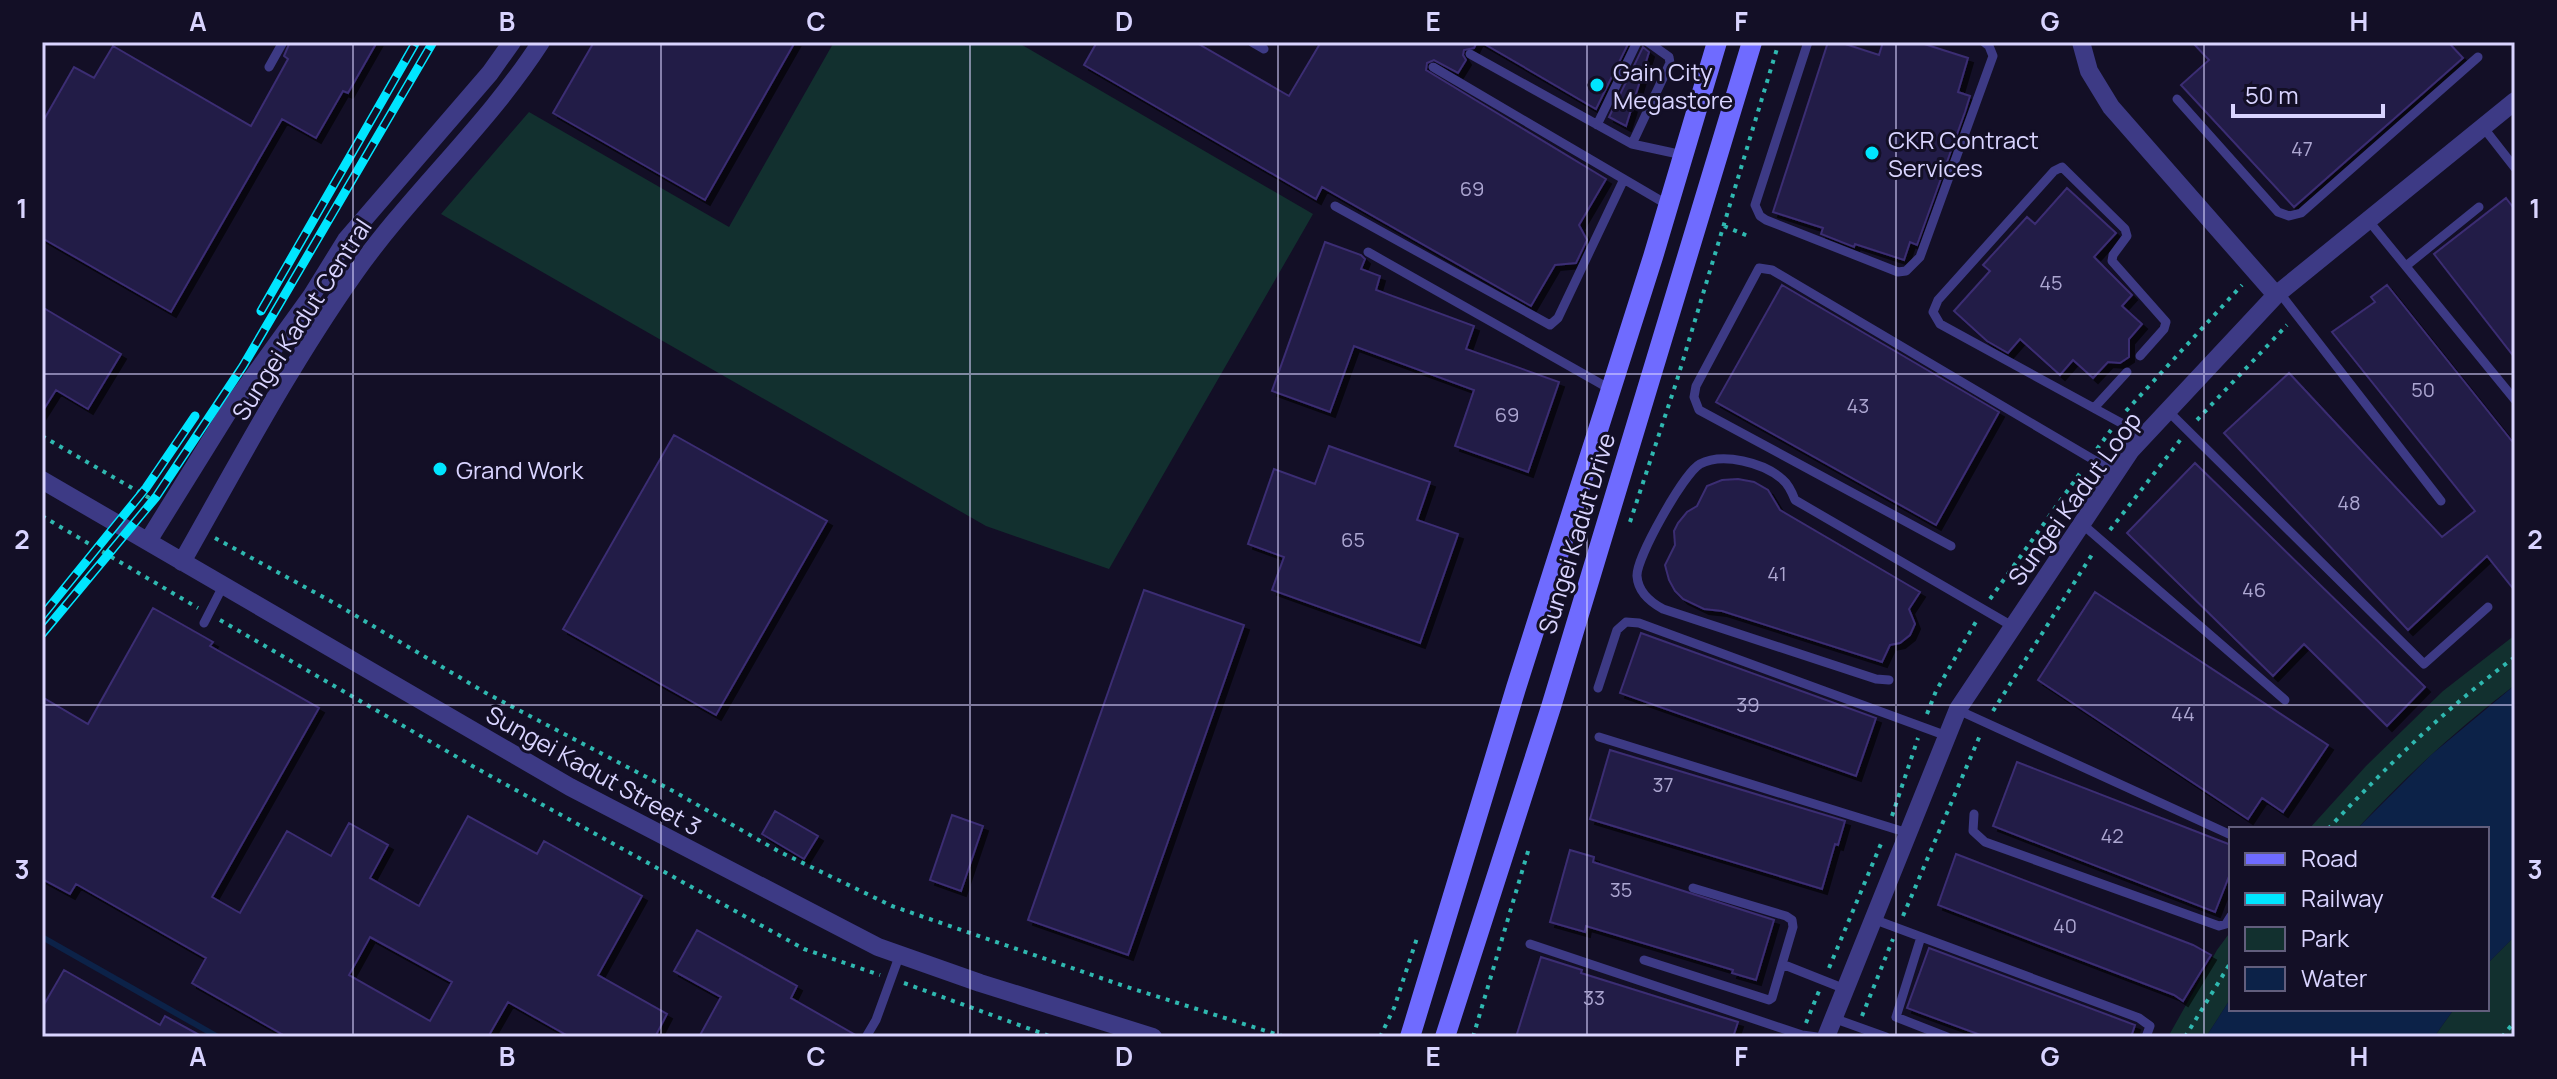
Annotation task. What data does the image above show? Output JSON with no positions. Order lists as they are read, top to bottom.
{
  "streets": {
    "main road": ["Sungei Kadut Drive"],
    "street": ["Sungei Kadut Central", "Sungei Kadut Loop", "Sungei Kadut Street 3"]
  },
  "crossings": [
    ["Sungei Kadut Central", "Sungei Kadut Street 3"]
  ],
  "places": ["Gain City Megastore", "CKR Contract Services", "Grand Work"],
  "house_numbers": [
    "47",
    "69",
    "45",
    "50",
    "43",
    "69",
    "48",
    "65",
    "41",
    "46",
    "39",
    "44",
    "37",
    "42",
    "35",
    "40",
    "33"
  ],
  "legend": [
    "Road",
    "Railway",
    "Park",
    "Water"
  ],
  "scale_bar": "50 m",
  "grid": {
    "columns": [
      "A",
      "B",
      "C",
      "D",
      "E",
      "F",
      "G",
      "H"
    ],
    "rows": ["1", "2", "3"]
  }
}
